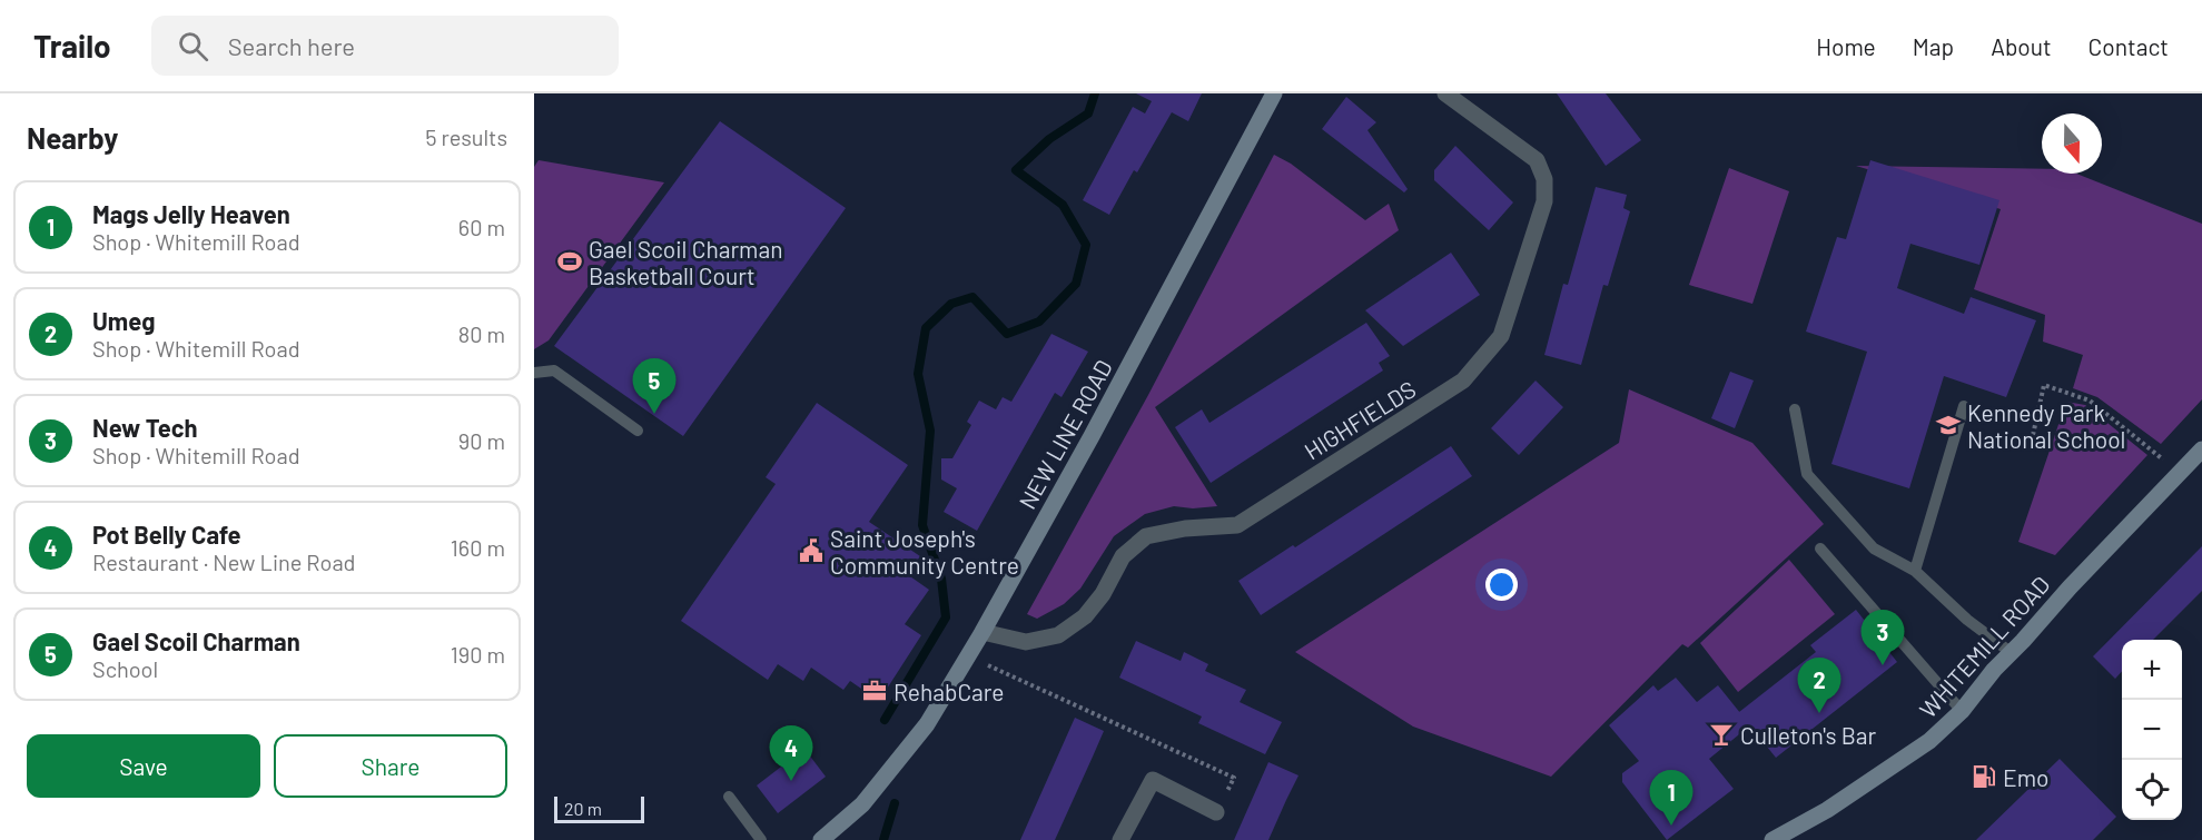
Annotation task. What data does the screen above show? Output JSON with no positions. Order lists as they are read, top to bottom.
{
  "streets": {
    "main road": ["NEW LINE ROAD", "WHITEMILL ROAD"],
    "street": ["HIGHFIELDS"]
  },
  "crossings": [
    ["HIGHFIELDS", "NEW LINE ROAD"]
  ],
  "places": {
    "sports": ["Gael Scoil Charman Basketball Court"],
    "school or university": ["Kennedy Park National School"],
    "public building": ["Saint Joseph's Community Centre"],
    "office": ["RehabCare"],
    "bar": ["Culleton's Bar"],
    "fuel station": ["Emo"]
  },
  "scale_bar": "20 m",
  "north": "bottom",
  "page": {
    "header": "Trailo",
    "search": "Search here",
    "nav": [
      "Home",
      "Map",
      "About",
      "Contact"
    ],
    "heading": ["Nearby", "5 results"],
    "list": [
      {
        "mark": "1",
        "name": "Mags Jelly Heaven",
        "note": "Shop · Whitemill Road",
        "value": "60 m"
      },
      {
        "mark": "2",
        "name": "Umeg",
        "note": "Shop · Whitemill Road",
        "value": "80 m"
      },
      {
        "mark": "3",
        "name": "New Tech",
        "note": "Shop · Whitemill Road",
        "value": "90 m"
      },
      {
        "mark": "4",
        "name": "Pot Belly Cafe",
        "note": "Restaurant · New Line Road",
        "value": "160 m"
      },
      {
        "mark": "5",
        "name": "Gael Scoil Charman",
        "note": "School",
        "value": "190 m"
      }
    ],
    "pins": [
      "5",
      "3",
      "2",
      "4",
      "1"
    ],
    "map_buttons": ["+", "−"],
    "buttons": ["Save", "Share"],
    "scale": "20 m"
  }
}
